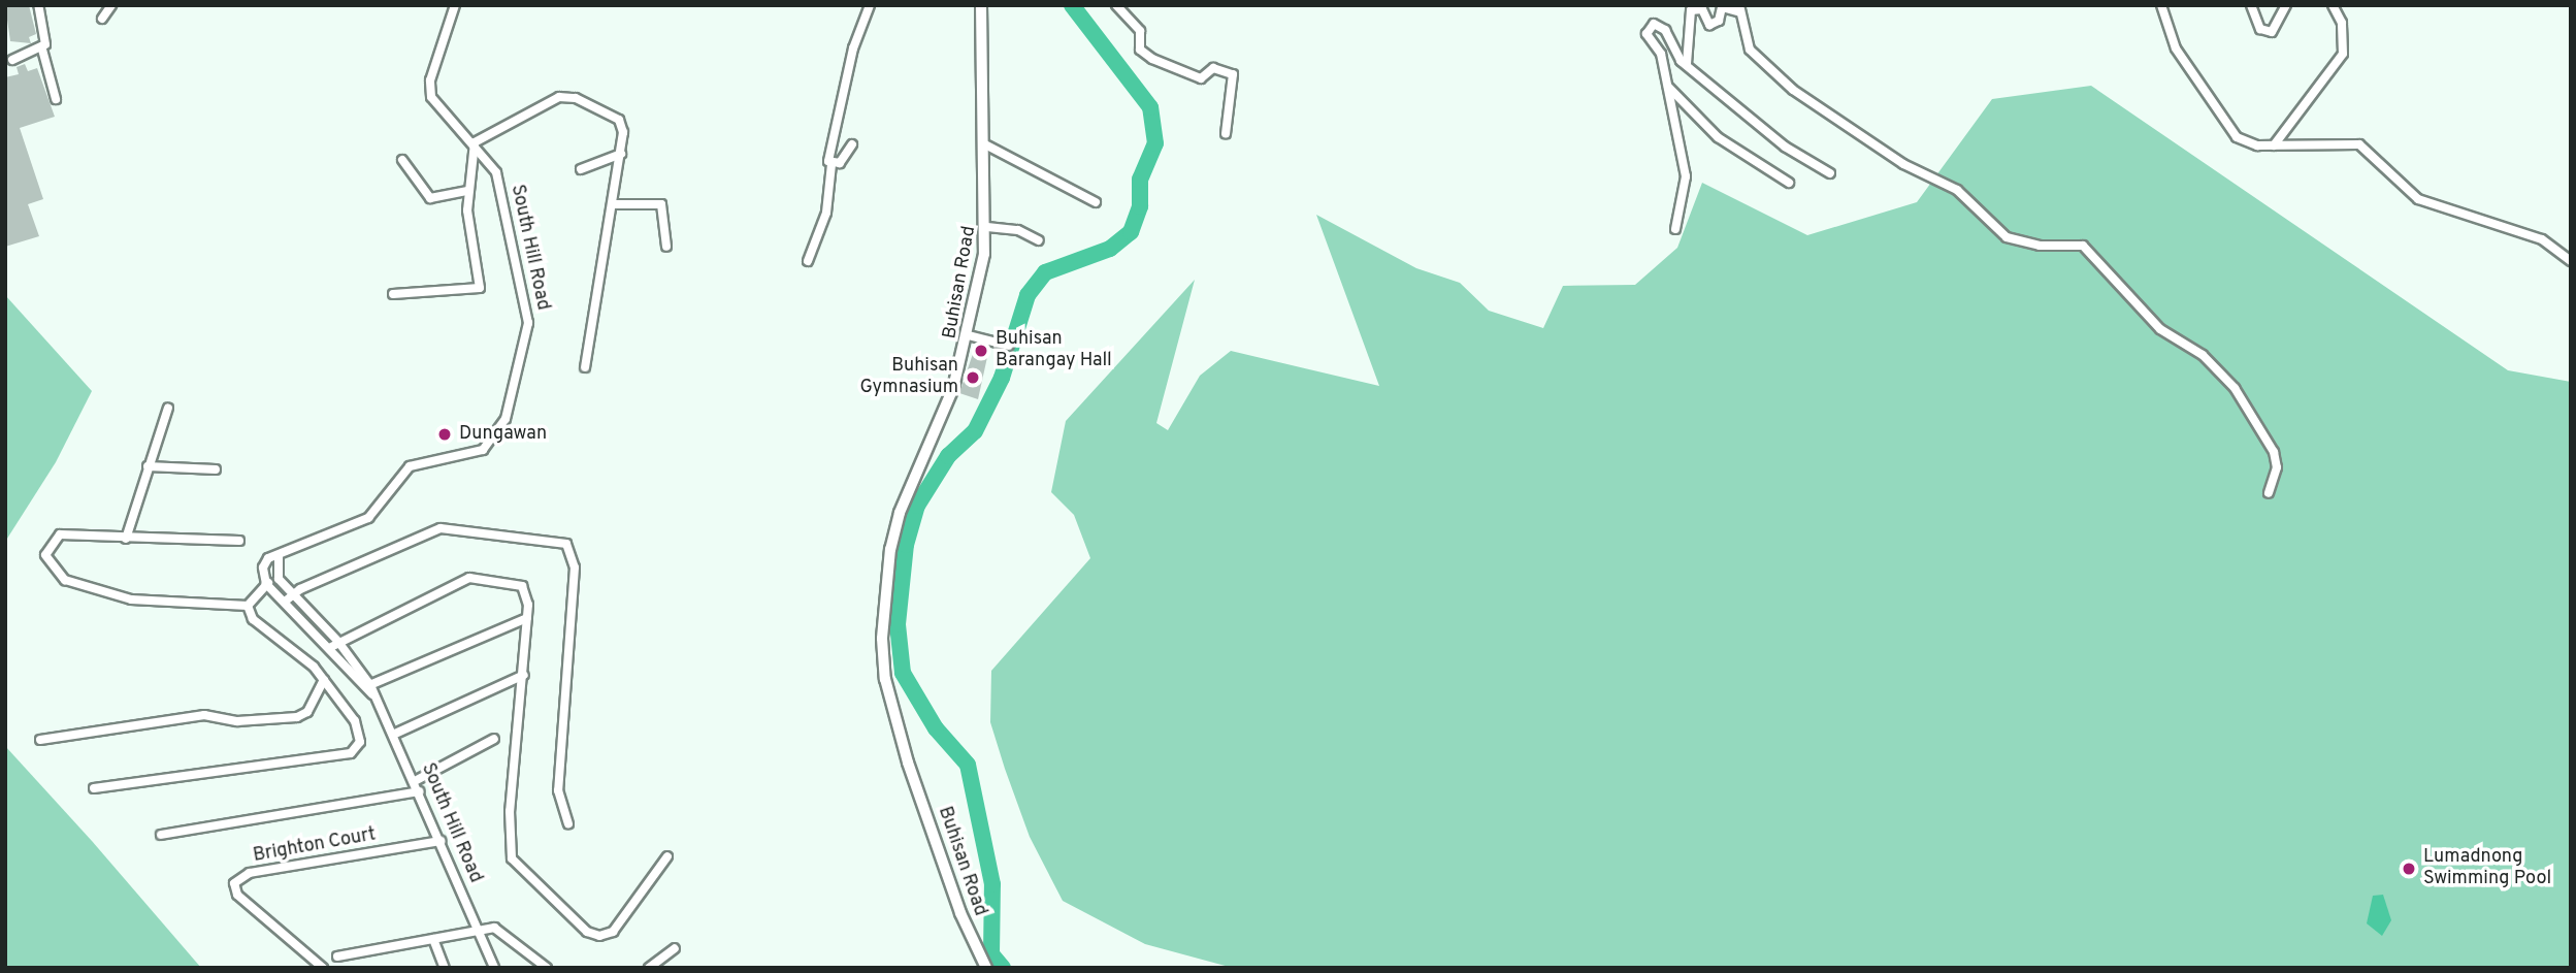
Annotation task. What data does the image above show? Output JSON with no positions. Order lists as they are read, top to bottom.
{
  "streets": {
    "street": ["South Hill Road", "Buhisan Road", "Brighton Court"]
  },
  "crossings": [
    ["South Hill Road", "Brighton Court"]
  ],
  "places": [
    "Buhisan Barangay Hall",
    "Buhisan Gymnasium",
    "Dungawan",
    "Lumadnong Swimming Pool"
  ]
}
